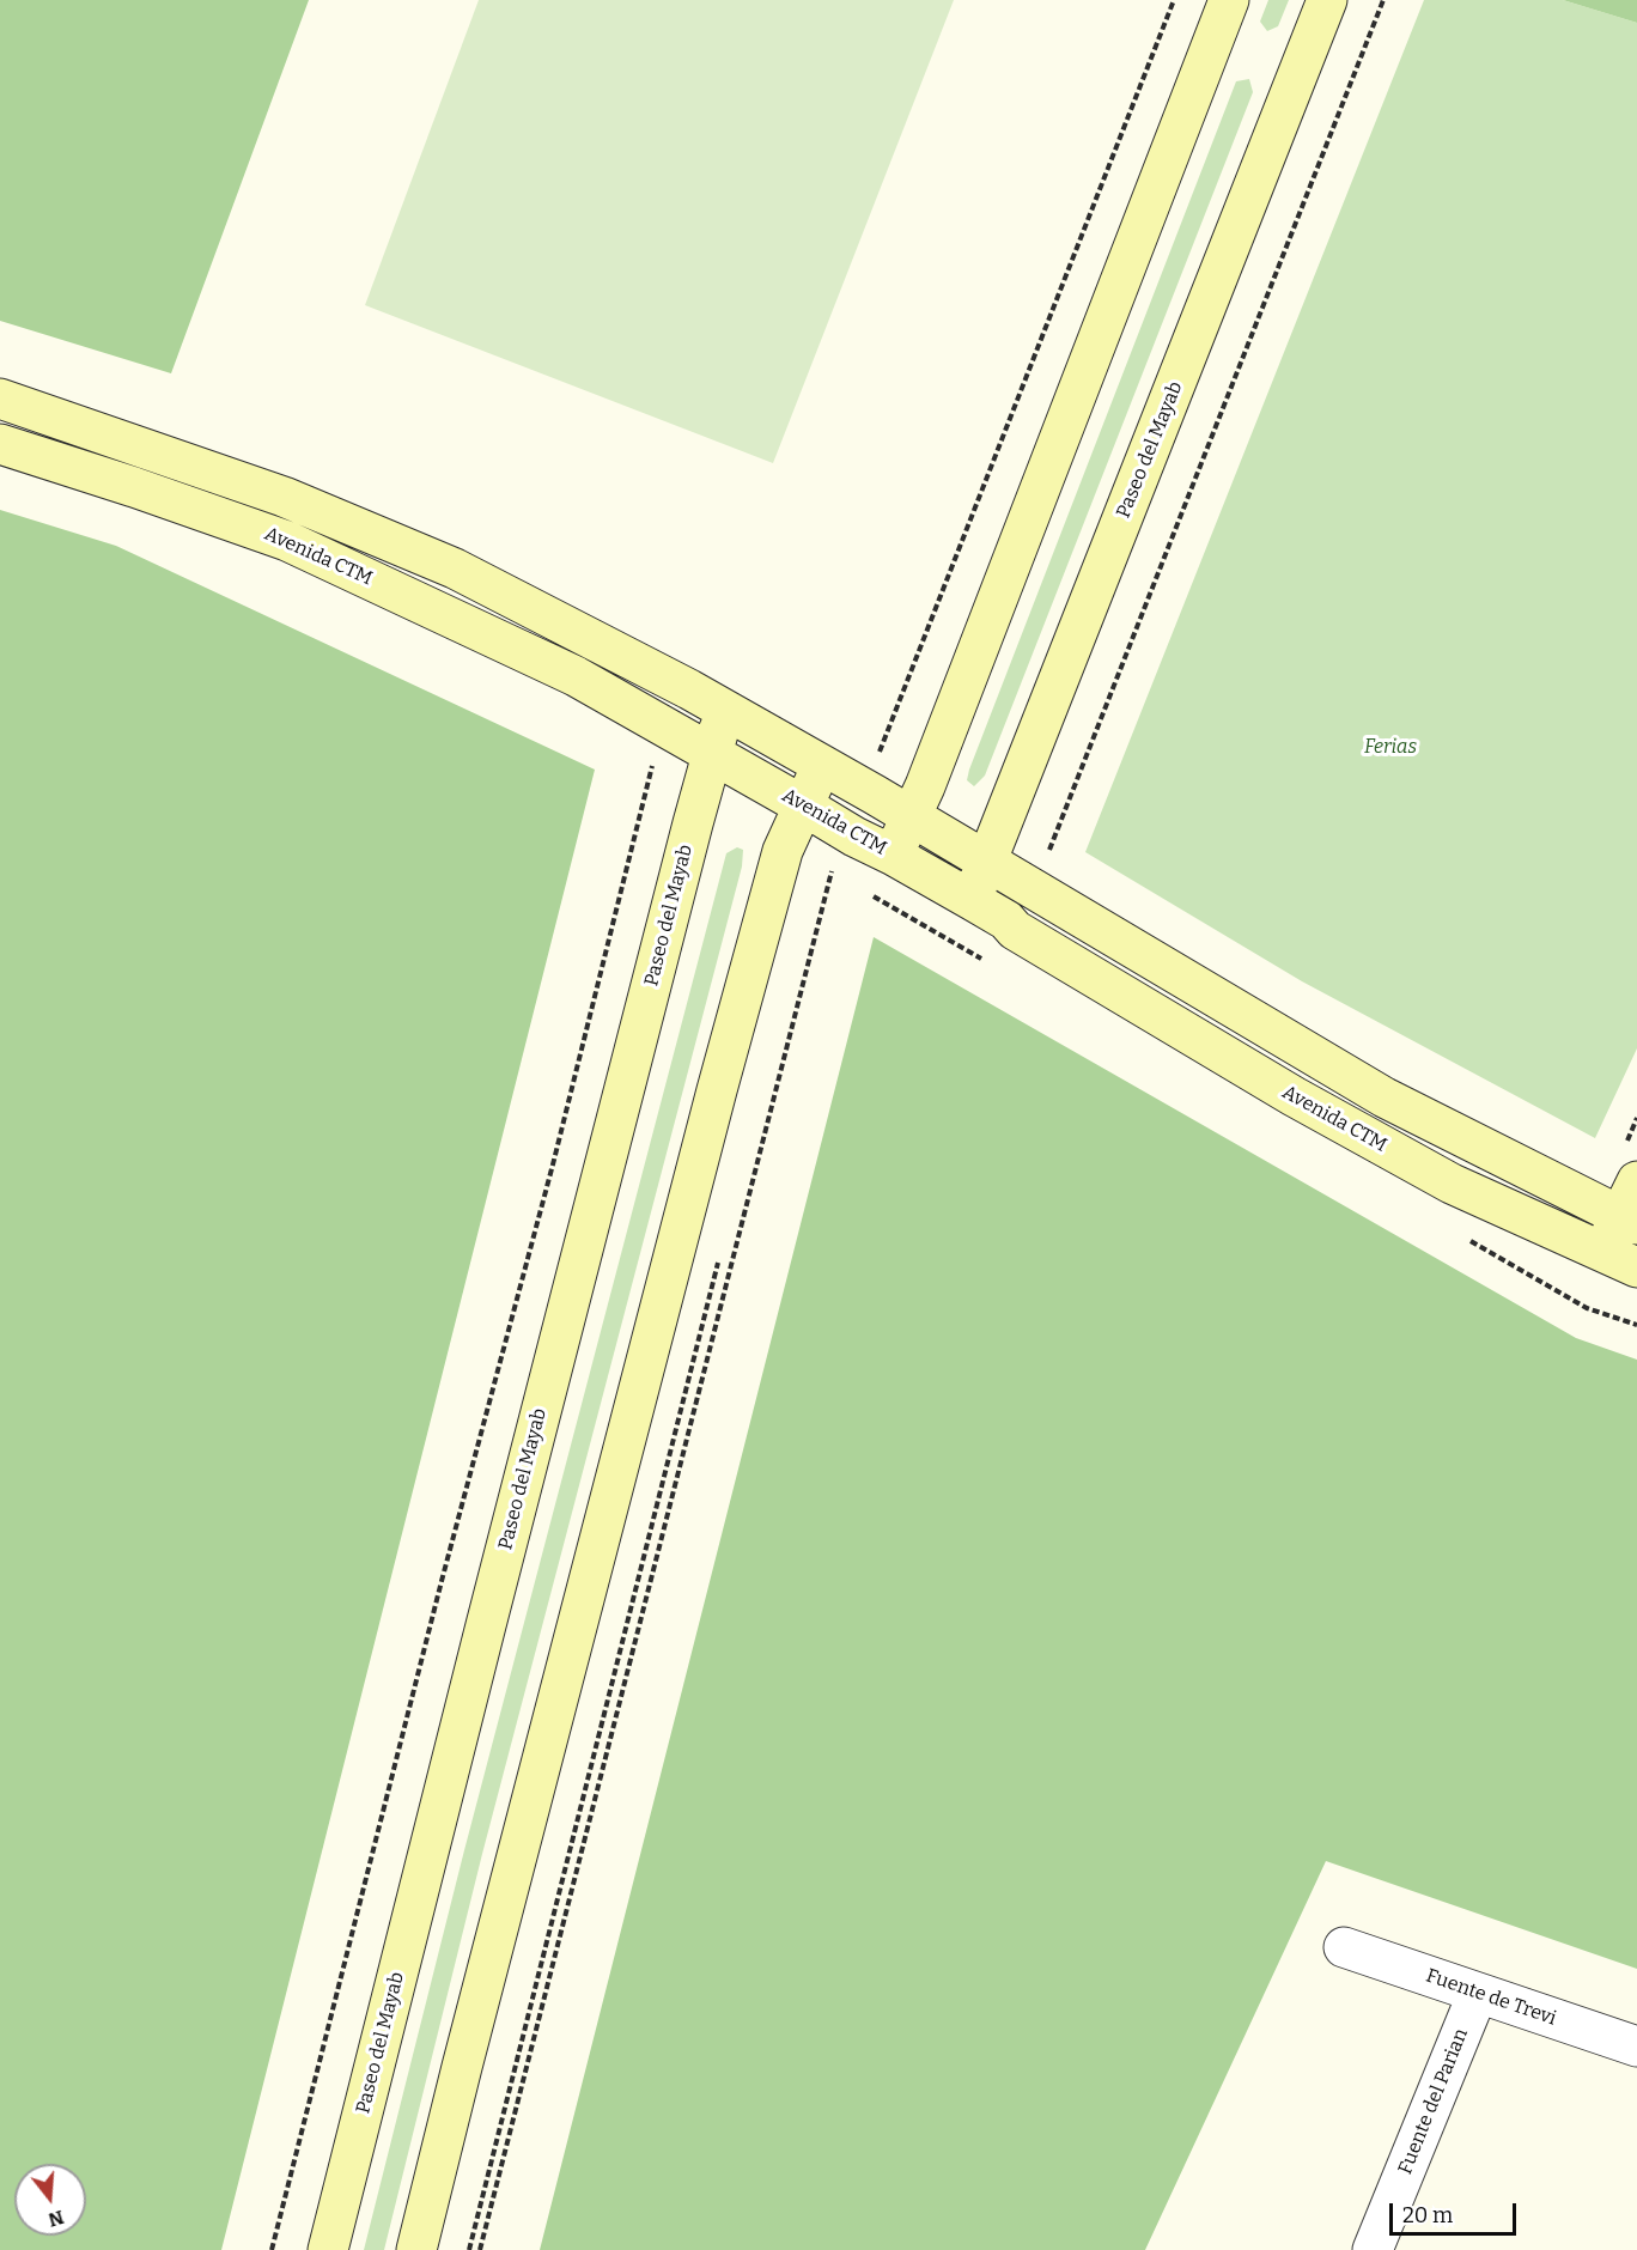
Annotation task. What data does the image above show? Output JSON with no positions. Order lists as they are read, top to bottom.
{
  "streets": {
    "main road": ["Paseo del Mayab", "Avenida CTM"],
    "street": ["Fuente de Trevi", "Fuente del Parian"]
  },
  "crossings": [
    ["Paseo del Mayab", "Avenida CTM"],
    ["Fuente de Trevi", "Fuente del Parian"]
  ],
  "parks": ["Ferias"],
  "scale_bar": "20 m",
  "north": "bottom"
}
